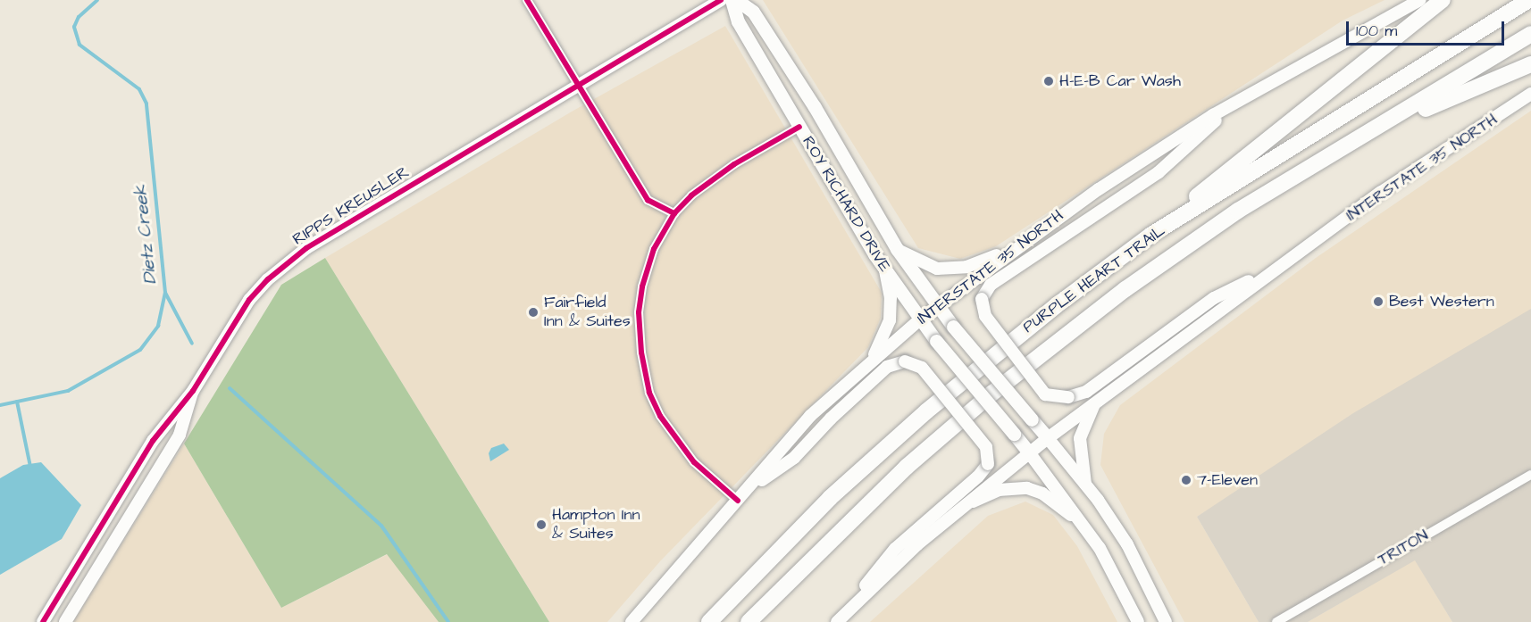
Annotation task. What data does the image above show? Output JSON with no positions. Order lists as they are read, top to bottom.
{
  "streets": {
    "highway": ["PURPLE HEART TRAIL"],
    "main road": ["INTERSTATE 35 NORTH", "ROY RICHARD DRIVE", "RIPPS KREUSLER"],
    "street": ["TRITON"]
  },
  "crossings": [
    ["INTERSTATE 35 NORTH", "ROY RICHARD DRIVE"]
  ],
  "water": ["Dietz Creek"],
  "places": [
    "H-E-B Car Wash",
    "Best Western",
    "Fairfield Inn & Suites",
    "7-Eleven",
    "Hampton Inn & Suites"
  ],
  "scale_bar": "100 m"
}
